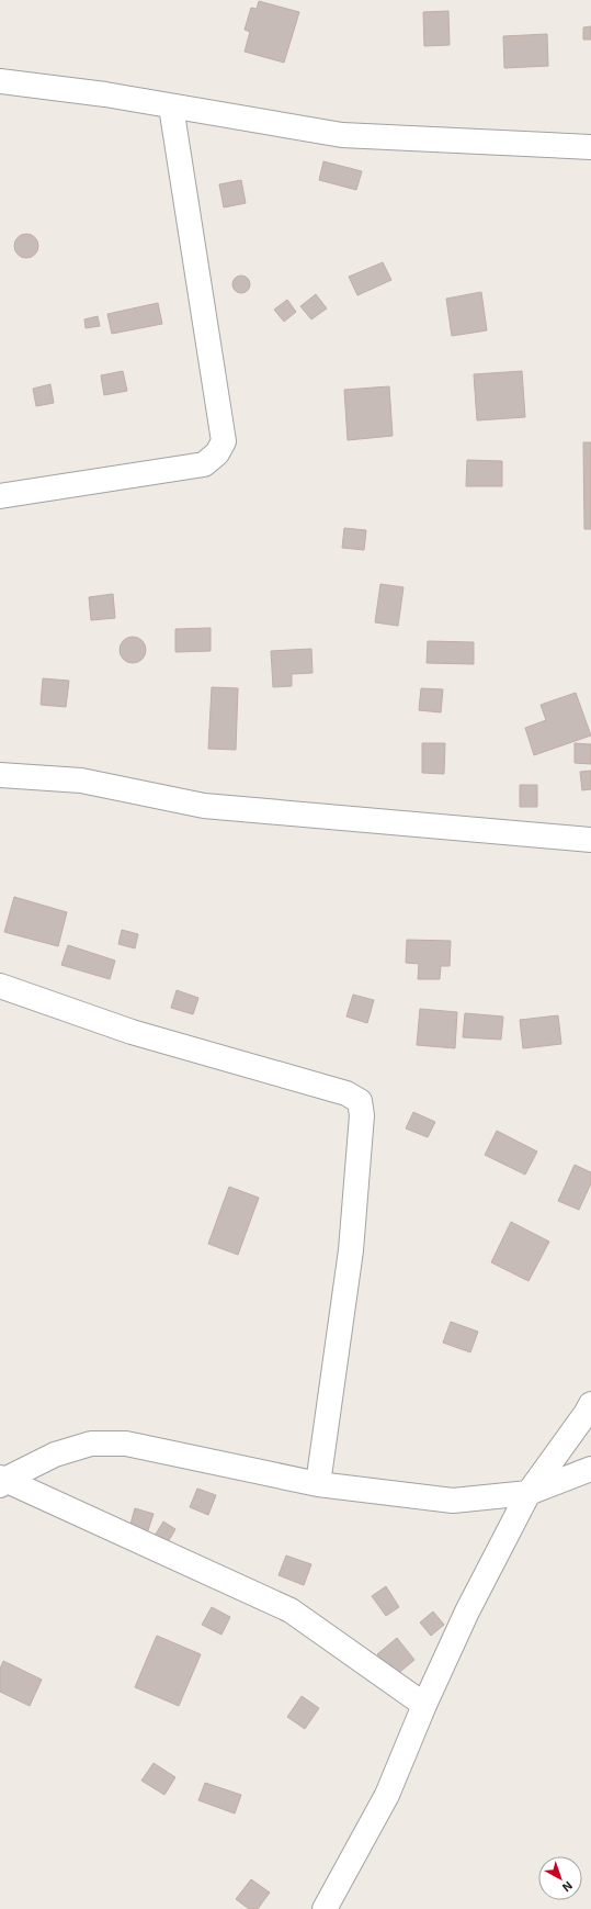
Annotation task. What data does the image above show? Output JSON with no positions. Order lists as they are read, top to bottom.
{
  "north": "bottom right"
}
